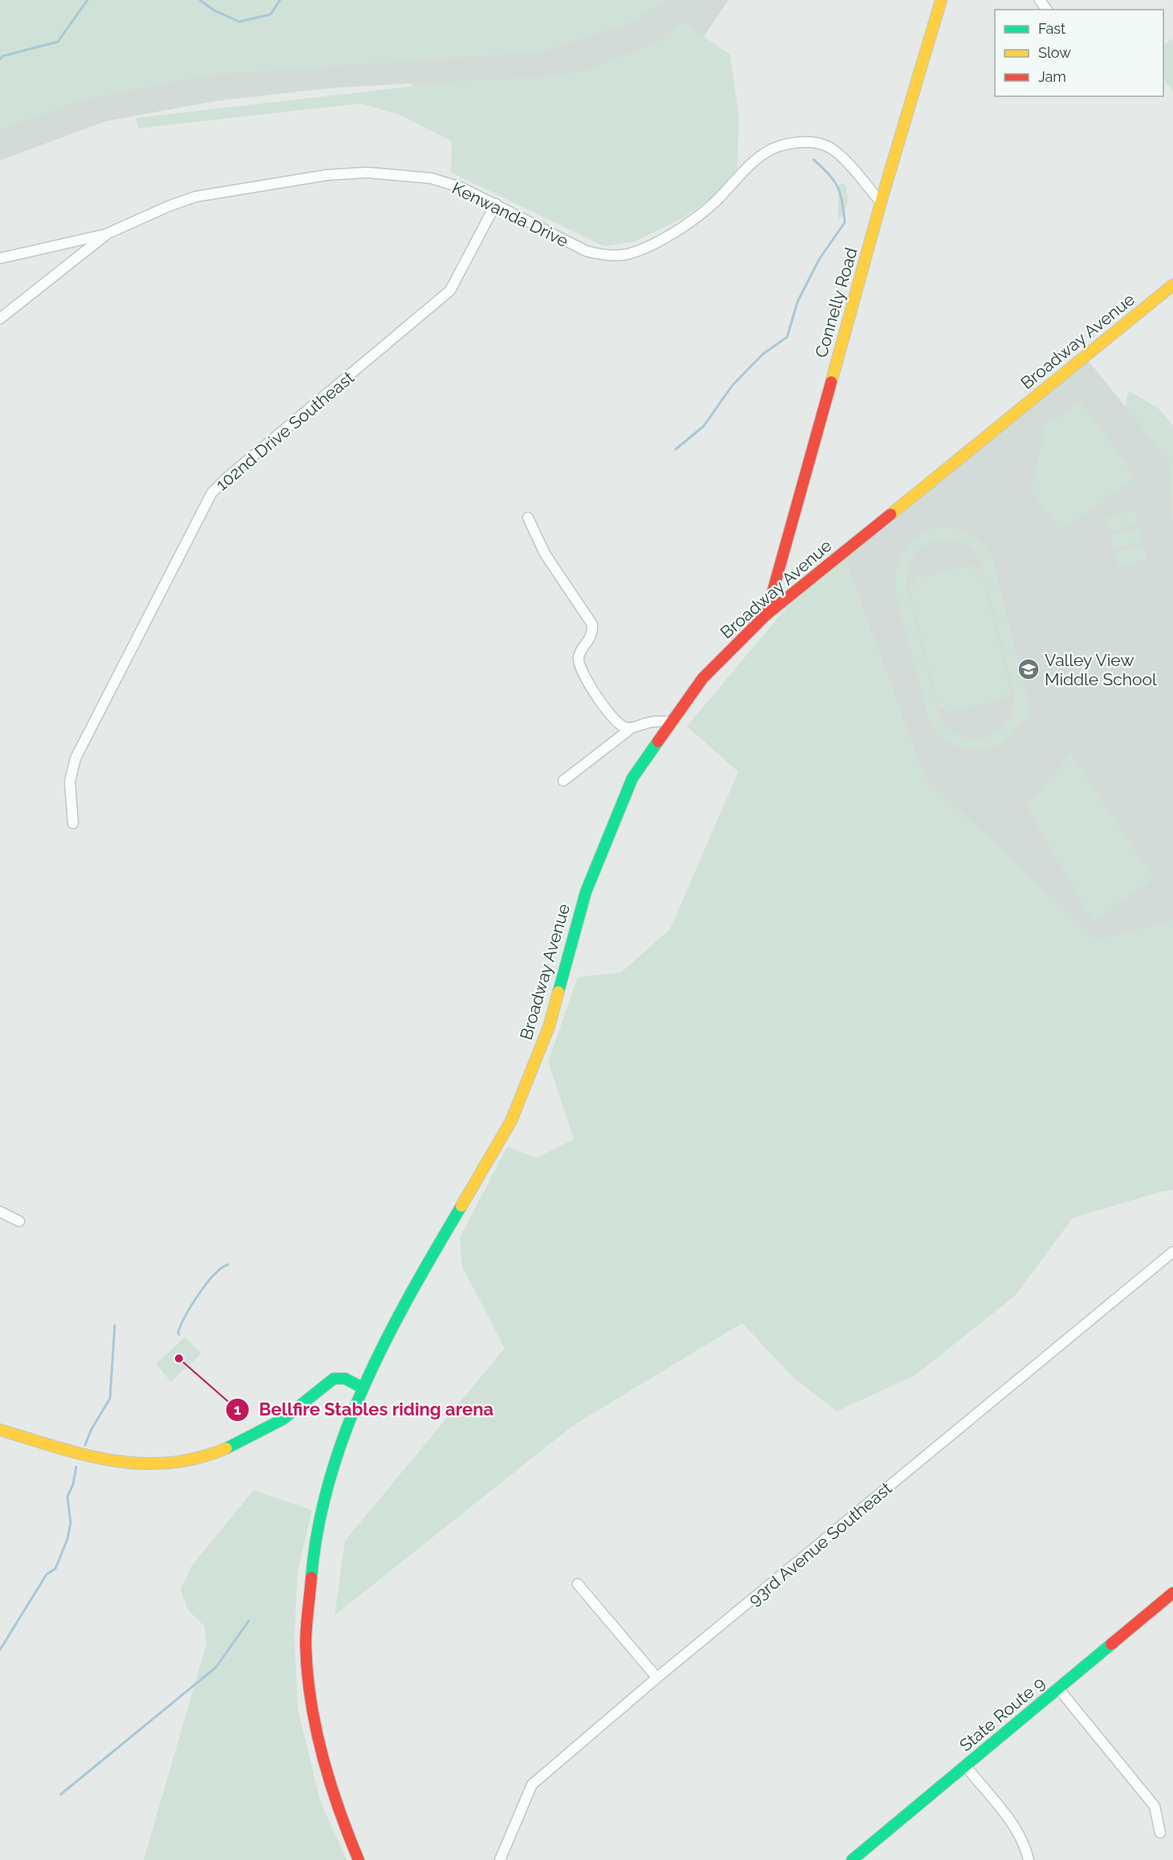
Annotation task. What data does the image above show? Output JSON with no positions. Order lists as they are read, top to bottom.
{
  "streets": {
    "street": [
      "Kenwanda Drive",
      "Connelly Road",
      "Broadway Avenue",
      "102nd Drive Southeast",
      "93rd Avenue Southeast",
      "State Route 9"
    ]
  },
  "crossings": [
    ["Kenwanda Drive", "Connelly Road"],
    ["Kenwanda Drive", "102nd Drive Southeast"],
    ["Connelly Road", "Broadway Avenue"]
  ],
  "places": {
    "school or university": ["Valley View Middle School"],
    "other": ["Bellfire Stables riding arena"]
  },
  "legend": ["Fast", "Slow", "Jam"]
}
